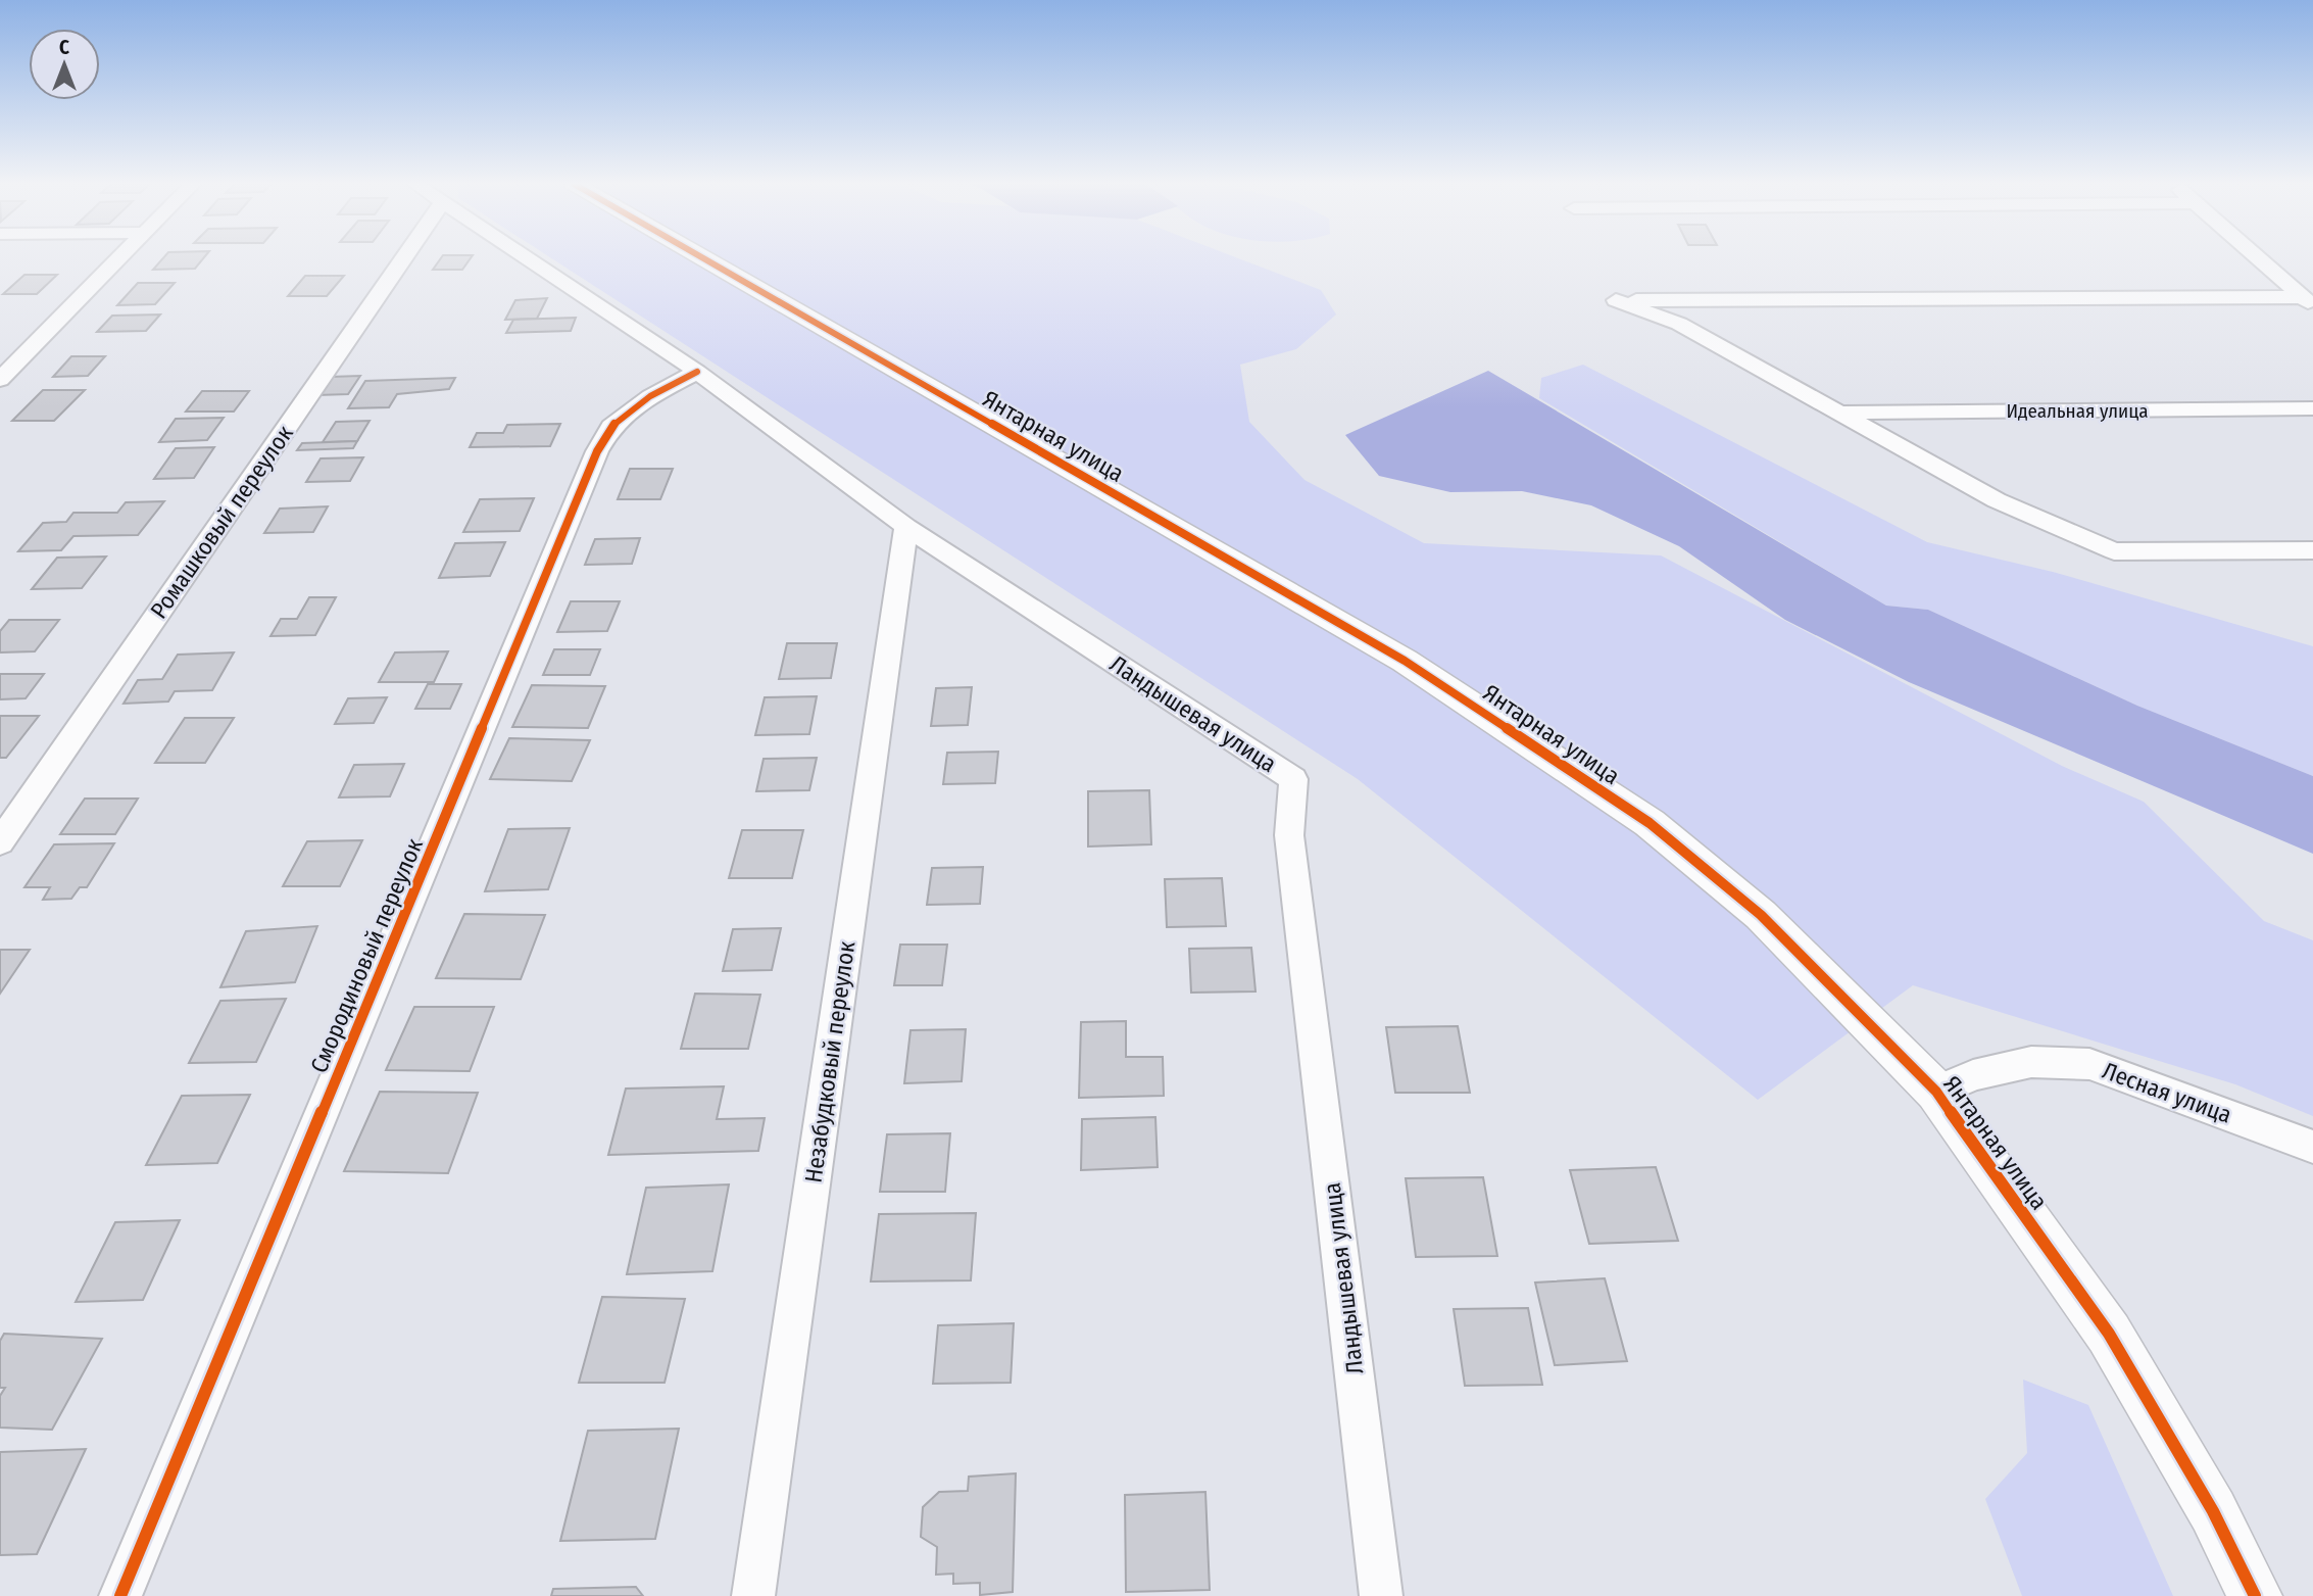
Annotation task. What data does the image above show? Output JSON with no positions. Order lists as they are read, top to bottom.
{
  "streets": {
    "street": [
      "Идеальная улица",
      "Янтарная улица",
      "Ромашковый переулок",
      "Ландышевая улица",
      "Смородиновый переулок",
      "Незабудковый переулок",
      "Лесная улица"
    ]
  },
  "crossings": [
    ["Янтарная улица", "Лесная улица"],
    ["Ландышевая улица", "Смородиновый переулок"],
    ["Ландышевая улица", "Незабудковый переулок"]
  ],
  "north": "top"
}
